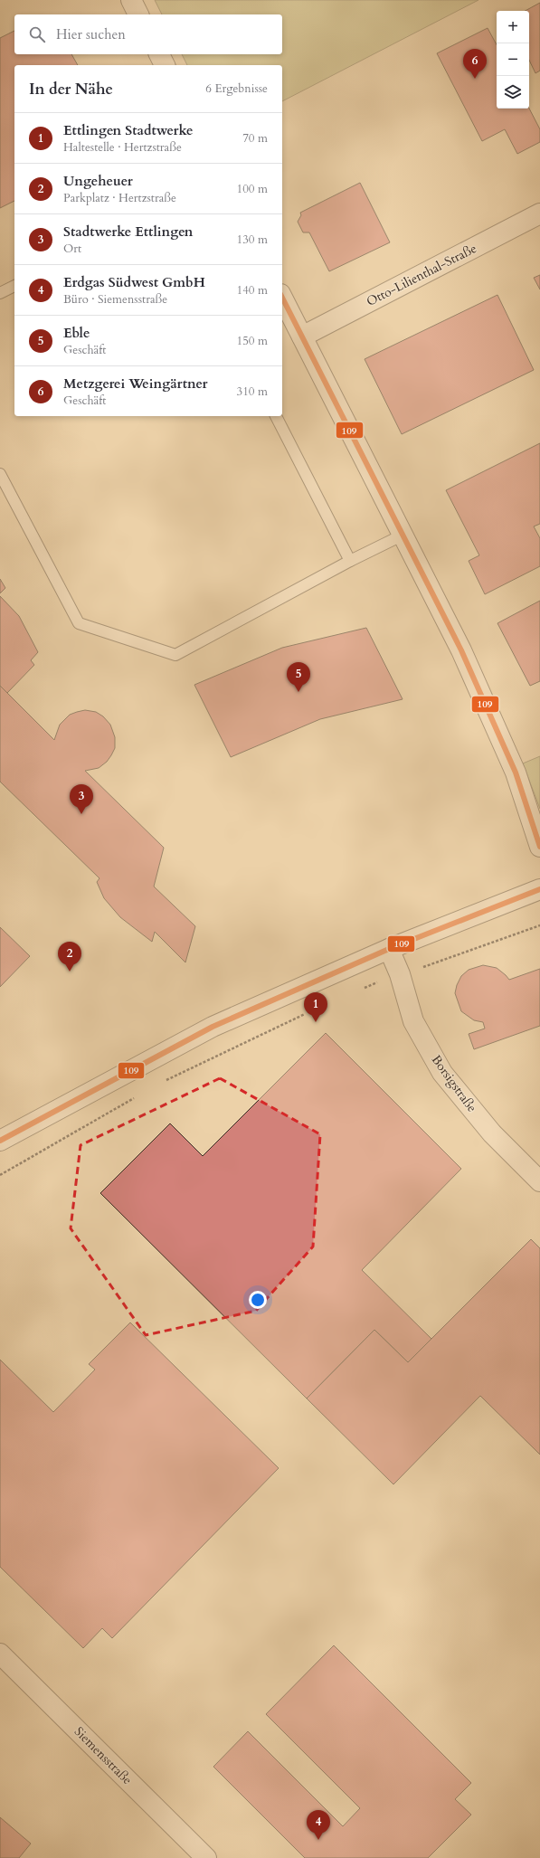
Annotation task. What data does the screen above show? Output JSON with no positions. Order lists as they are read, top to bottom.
{
  "streets": {
    "street": ["Otto-Lilienthal-Straße", "Borsigstraße", "Siemensstraße"]
  },
  "lines": ["transit line 109"],
  "page": {
    "map_buttons": ["+", "−"],
    "search": "Hier suchen",
    "pins": [
      "6",
      "5",
      "3",
      "2",
      "1",
      "4"
    ],
    "heading": ["In der Nähe", "6 Ergebnisse"],
    "list": [
      {
        "mark": "1",
        "name": "Ettlingen Stadtwerke",
        "note": "Haltestelle · Hertzstraße",
        "value": "70 m"
      },
      {
        "mark": "2",
        "name": "Ungeheuer",
        "note": "Parkplatz · Hertzstraße",
        "value": "100 m"
      },
      {
        "mark": "3",
        "name": "Stadtwerke Ettlingen",
        "note": "Ort",
        "value": "130 m"
      },
      {
        "mark": "4",
        "name": "Erdgas Südwest GmbH",
        "note": "Büro · Siemensstraße",
        "value": "140 m"
      },
      {
        "mark": "5",
        "name": "Eble",
        "note": "Geschäft",
        "value": "150 m"
      },
      {
        "mark": "6",
        "name": "Metzgerei Weingärtner",
        "note": "Geschäft",
        "value": "310 m"
      }
    ]
  }
}
